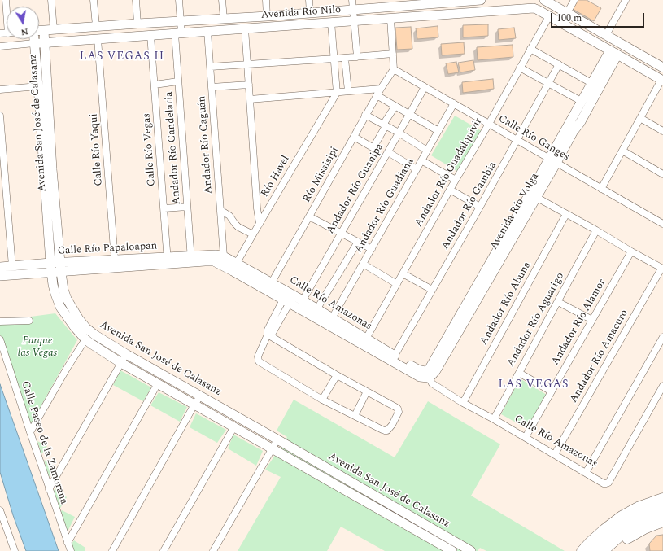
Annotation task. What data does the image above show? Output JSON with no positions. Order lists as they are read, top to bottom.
{
  "streets": {
    "street": [
      "Avenida Río Nilo",
      "Avenida San José de Calasanz",
      "Calle Río Ganges",
      "Andador Río Caguán",
      "Andador Río Candelaria",
      "Calle Río Yaqui",
      "Calle Río Vegas",
      "Andador Río Guadalquivir",
      "Río Missisipi",
      "Río Havel",
      "Andador Río Guanipa",
      "Andador Río Guadiana",
      "Andador Río Gambia",
      "Avenida Río Volga",
      "Calle Río Papaloapan",
      "Calle Río Amazonas",
      "Andador Río Abuna",
      "Andador Río Aguarigo",
      "Andador Río Alamor",
      "Andador Río Amacuro",
      "Calle Paseo de la Zamorana"
    ]
  },
  "crossings": [
    ["Avenida Río Nilo", "Avenida San José de Calasanz"],
    ["Avenida Río Nilo", "Andador Río Caguán"],
    ["Avenida Río Nilo", "Andador Río Candelaria"],
    ["Avenida Río Nilo", "Calle Río Yaqui"],
    ["Avenida Río Nilo", "Calle Río Vegas"],
    ["Avenida Río Nilo", "Andador Río Guadalquivir"],
    ["Avenida Río Nilo", "Avenida Río Volga"],
    ["Avenida San José de Calasanz", "Calle Río Papaloapan"],
    ["Calle Río Ganges", "Andador Río Guadalquivir"],
    ["Calle Río Ganges", "Río Missisipi"],
    ["Calle Río Ganges", "Andador Río Guanipa"],
    ["Calle Río Ganges", "Andador Río Guadiana"],
    ["Calle Río Ganges", "Andador Río Gambia"],
    ["Calle Río Ganges", "Avenida Río Volga"],
    ["Andador Río Caguán", "Calle Río Papaloapan"],
    ["Andador Río Caguán", "Calle Río Amazonas"],
    ["Andador Río Candelaria", "Calle Río Papaloapan"],
    ["Calle Río Yaqui", "Calle Río Papaloapan"],
    ["Calle Río Vegas", "Calle Río Papaloapan"],
    ["Andador Río Guadalquivir", "Calle Río Amazonas"],
    ["Río Missisipi", "Calle Río Amazonas"],
    ["Río Havel", "Calle Río Amazonas"],
    ["Andador Río Guanipa", "Calle Río Amazonas"],
    ["Andador Río Guadiana", "Calle Río Amazonas"],
    ["Andador Río Gambia", "Calle Río Amazonas"],
    ["Avenida Río Volga", "Calle Río Amazonas"],
    ["Calle Río Papaloapan", "Calle Río Amazonas"],
    ["Calle Río Amazonas", "Andador Río Abuna"],
    ["Calle Río Amazonas", "Andador Río Aguarigo"],
    ["Calle Río Amazonas", "Andador Río Alamor"],
    ["Calle Río Amazonas", "Andador Río Amacuro"]
  ],
  "districts": ["LAS VEGAS II", "LAS VEGAS"],
  "parks": ["Parque las Vegas"],
  "scale_bar": "100 m",
  "north": "bottom"
}
